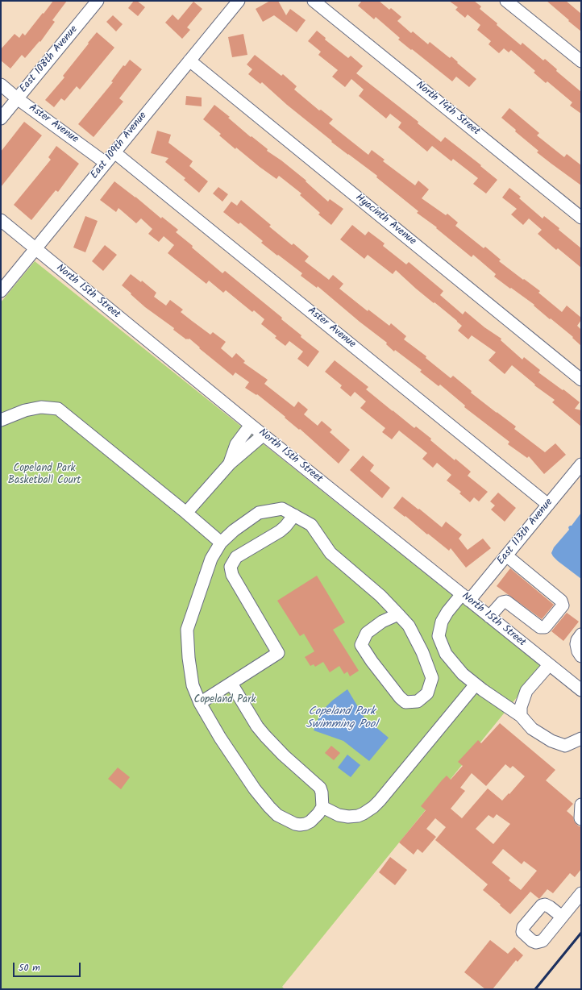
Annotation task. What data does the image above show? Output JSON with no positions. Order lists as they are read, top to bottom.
{
  "streets": {
    "street": [
      "East 108th Avenue",
      "North 14th Street",
      "Aster Avenue",
      "East 109th Avenue",
      "Hyacinth Avenue",
      "North 15th Street",
      "East 113th Avenue"
    ]
  },
  "crossings": [
    ["East 108th Avenue", "Aster Avenue"],
    ["Aster Avenue", "East 109th Avenue"],
    ["Aster Avenue", "East 113th Avenue"],
    ["East 109th Avenue", "Hyacinth Avenue"],
    ["East 109th Avenue", "North 15th Street"],
    ["North 15th Street", "East 113th Avenue"]
  ],
  "water": ["Copeland Park Swimming Pool"],
  "parks": ["Copeland Park Basketball Court", "Copeland Park"],
  "scale_bar": "50 m"
}
